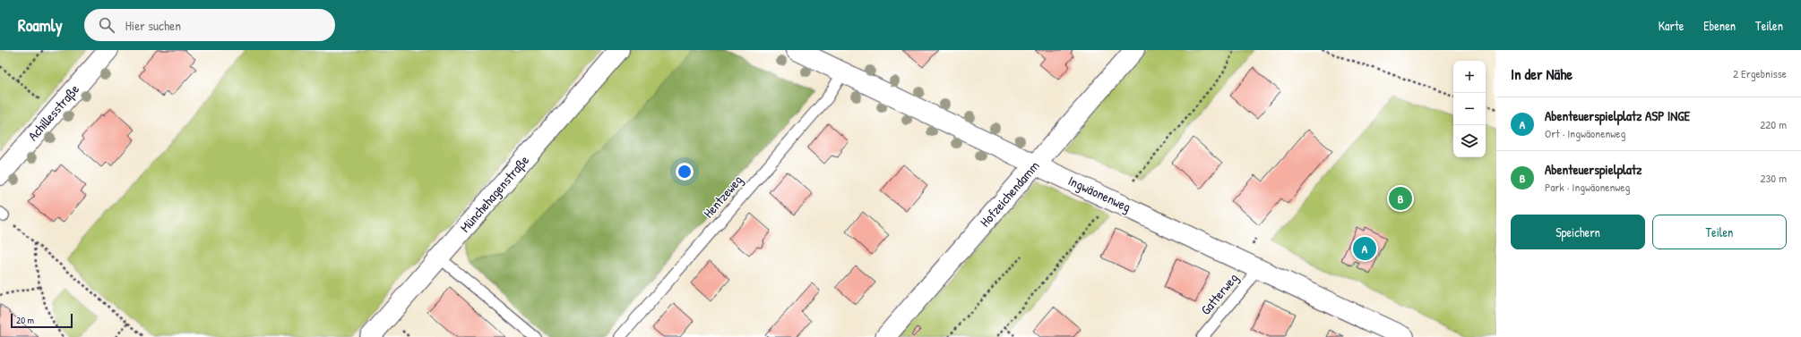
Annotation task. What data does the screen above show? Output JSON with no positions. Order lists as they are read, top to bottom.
{
  "streets": {
    "street": [
      "Achillesstraße",
      "Münchehagenstraße",
      "Hofzeichendamm",
      "Ingwäonenweg"
    ],
    "lane": ["Hentzeweg", "Gatterweg"]
  },
  "crossings": [
    ["Hofzeichendamm", "Ingwäonenweg"],
    ["Ingwäonenweg", "Hentzeweg"],
    ["Ingwäonenweg", "Gatterweg"]
  ],
  "scale_bar": "20 m",
  "page": {
    "header": "Roamly",
    "search": "Hier suchen",
    "nav": ["Karte", "Ebenen", "Teilen"],
    "heading": ["In der Nähe", "2 Ergebnisse"],
    "map_buttons": ["+", "−"],
    "list": [
      {
        "mark": "A",
        "name": "Abenteuerspielplatz ASP INGE",
        "note": "Ort · Ingwäonenweg",
        "value": "220 m"
      },
      {
        "mark": "B",
        "name": "Abenteuerspielplatz",
        "note": "Park · Ingwäonenweg",
        "value": "230 m"
      }
    ],
    "pins": ["B", "A"],
    "buttons": ["Speichern", "Teilen"],
    "scale": "20 m"
  }
}
